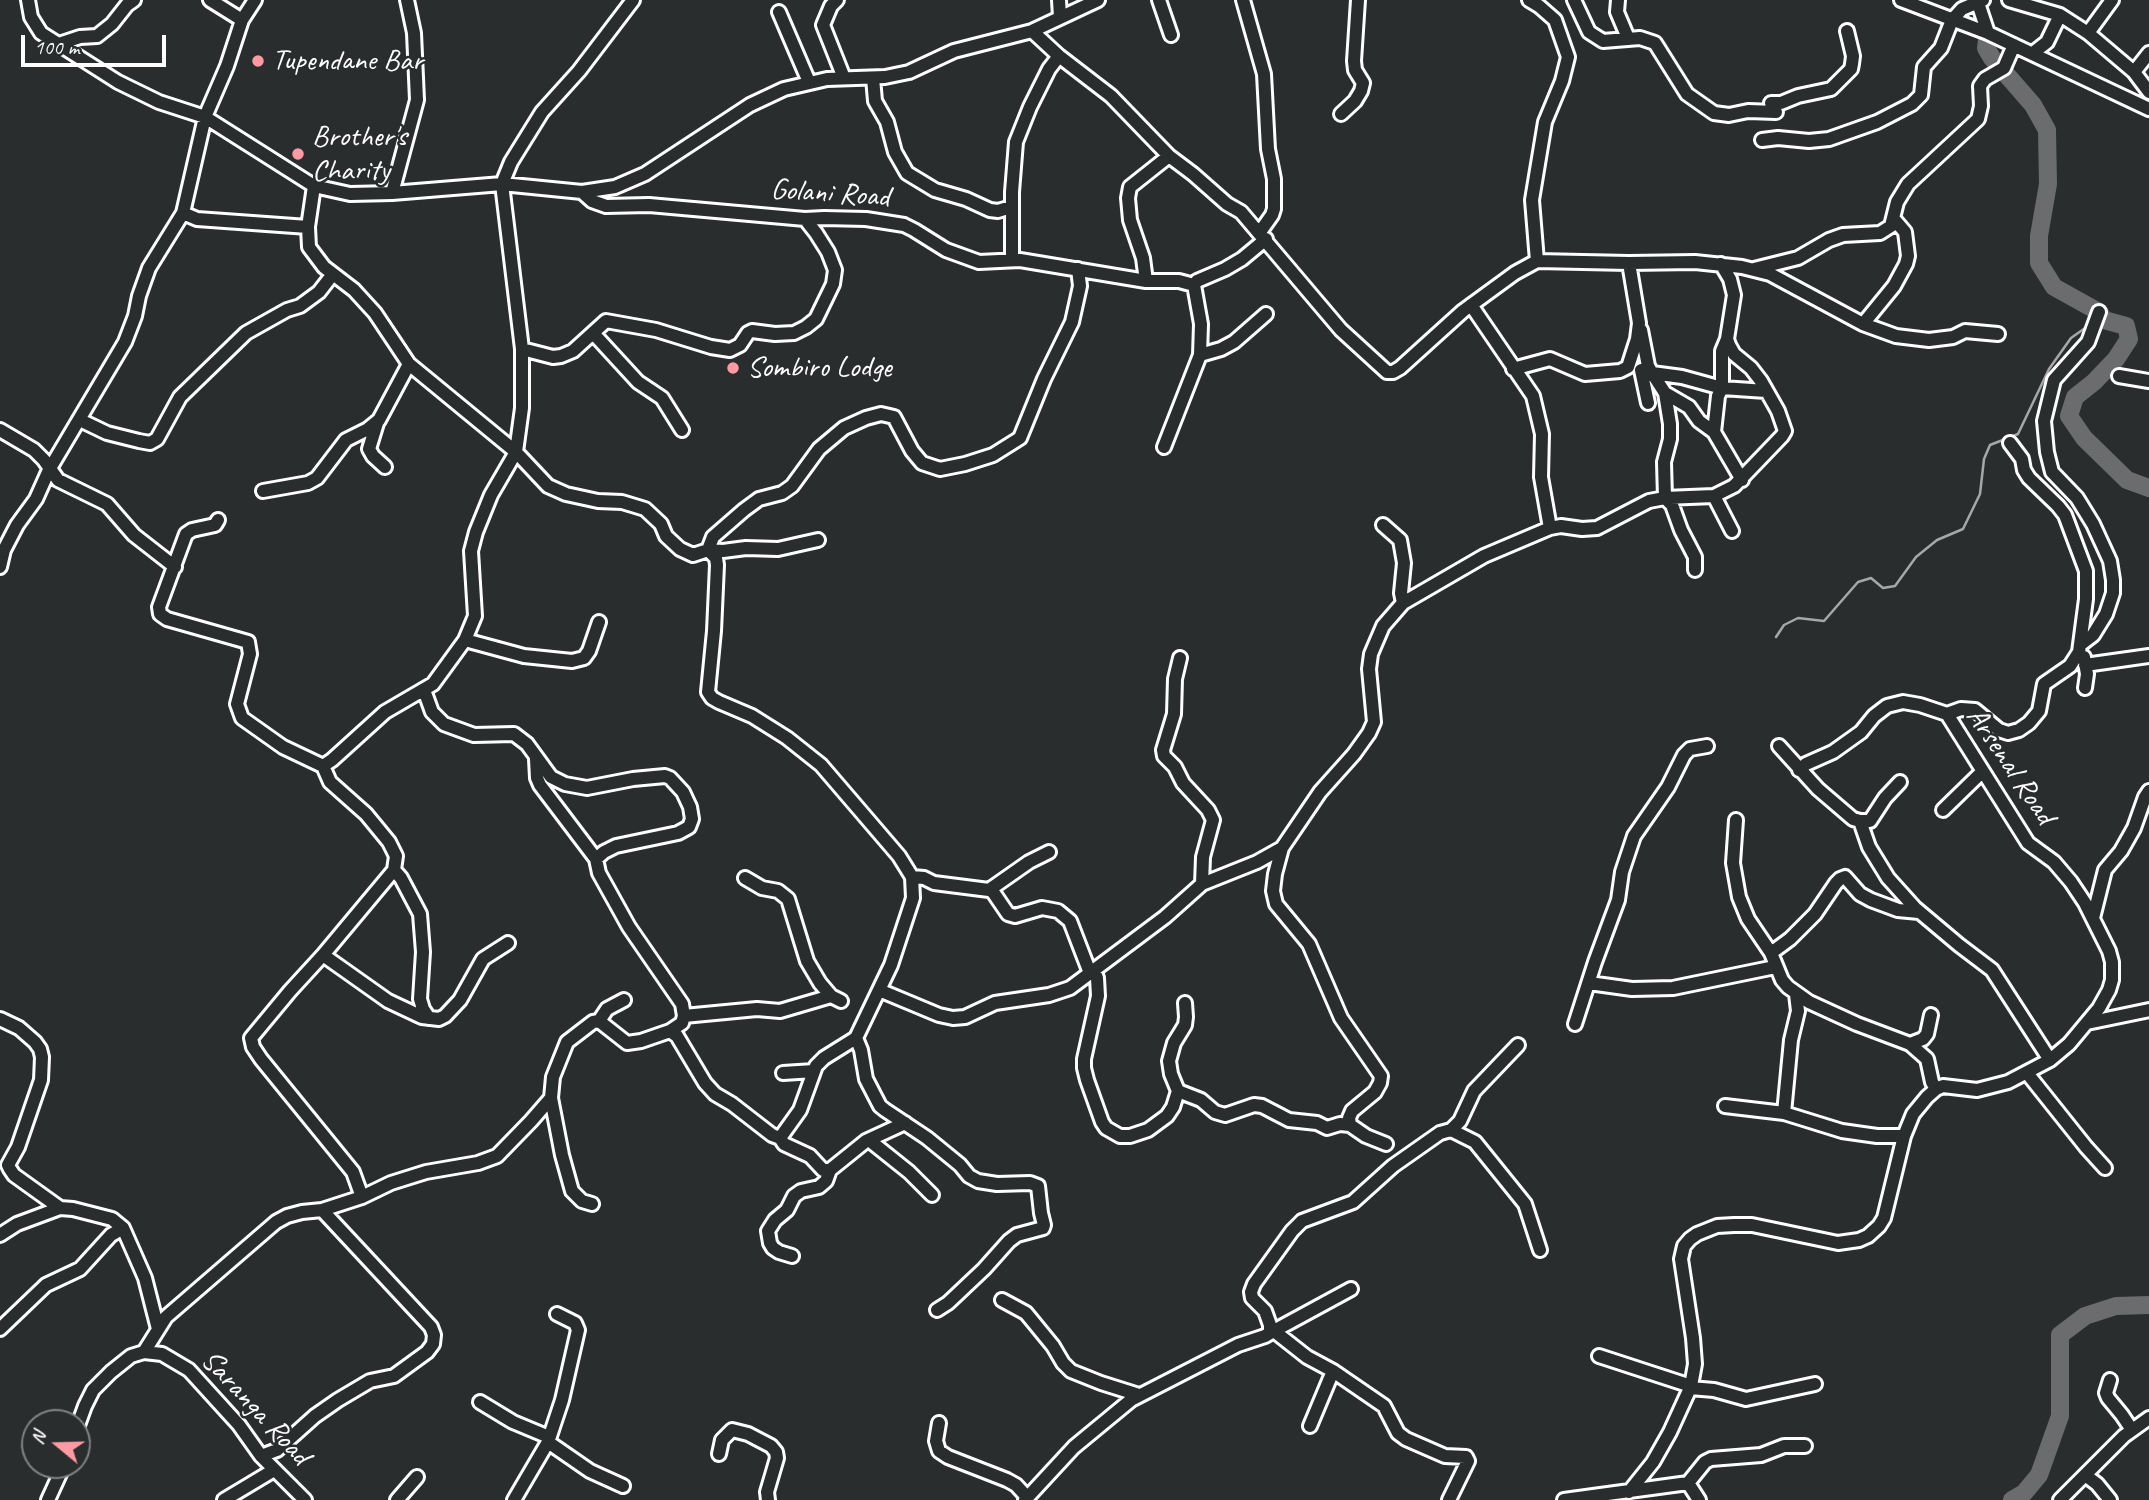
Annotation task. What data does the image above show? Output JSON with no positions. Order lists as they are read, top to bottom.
{
  "streets": {
    "street": ["Golani Road", "Arsenal Road", "Saranga Road"]
  },
  "places": ["Tupendane Bar", "Brother's Charity", "Sombiro Lodge"],
  "scale_bar": "100 m",
  "north": "left"
}
